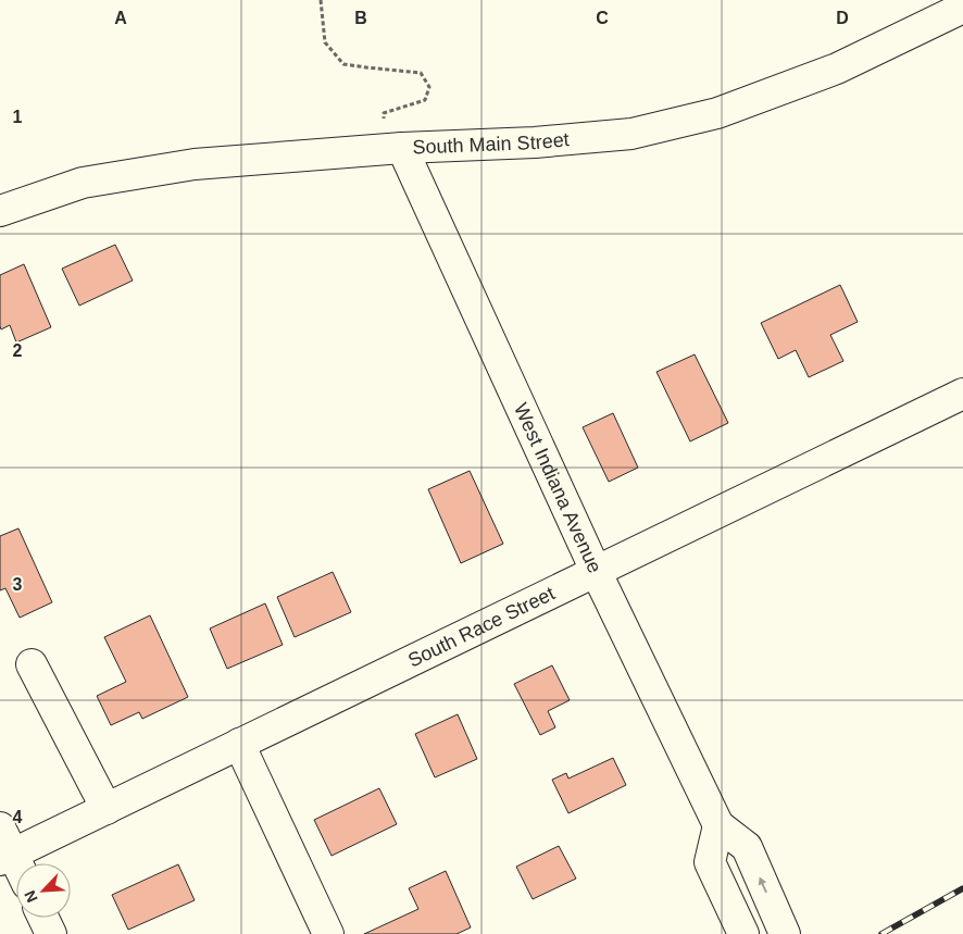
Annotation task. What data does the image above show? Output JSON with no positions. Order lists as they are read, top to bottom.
{
  "streets": {
    "main road": ["South Main Street", "West Indiana Avenue", "South Race Street"]
  },
  "crossings": [
    ["South Main Street", "West Indiana Avenue"],
    ["West Indiana Avenue", "South Race Street"]
  ],
  "north": "bottom left",
  "grid": {
    "columns": [
      "A",
      "B",
      "C",
      "D"
    ],
    "rows": [
      "1",
      "2",
      "3",
      "4"
    ]
  }
}
